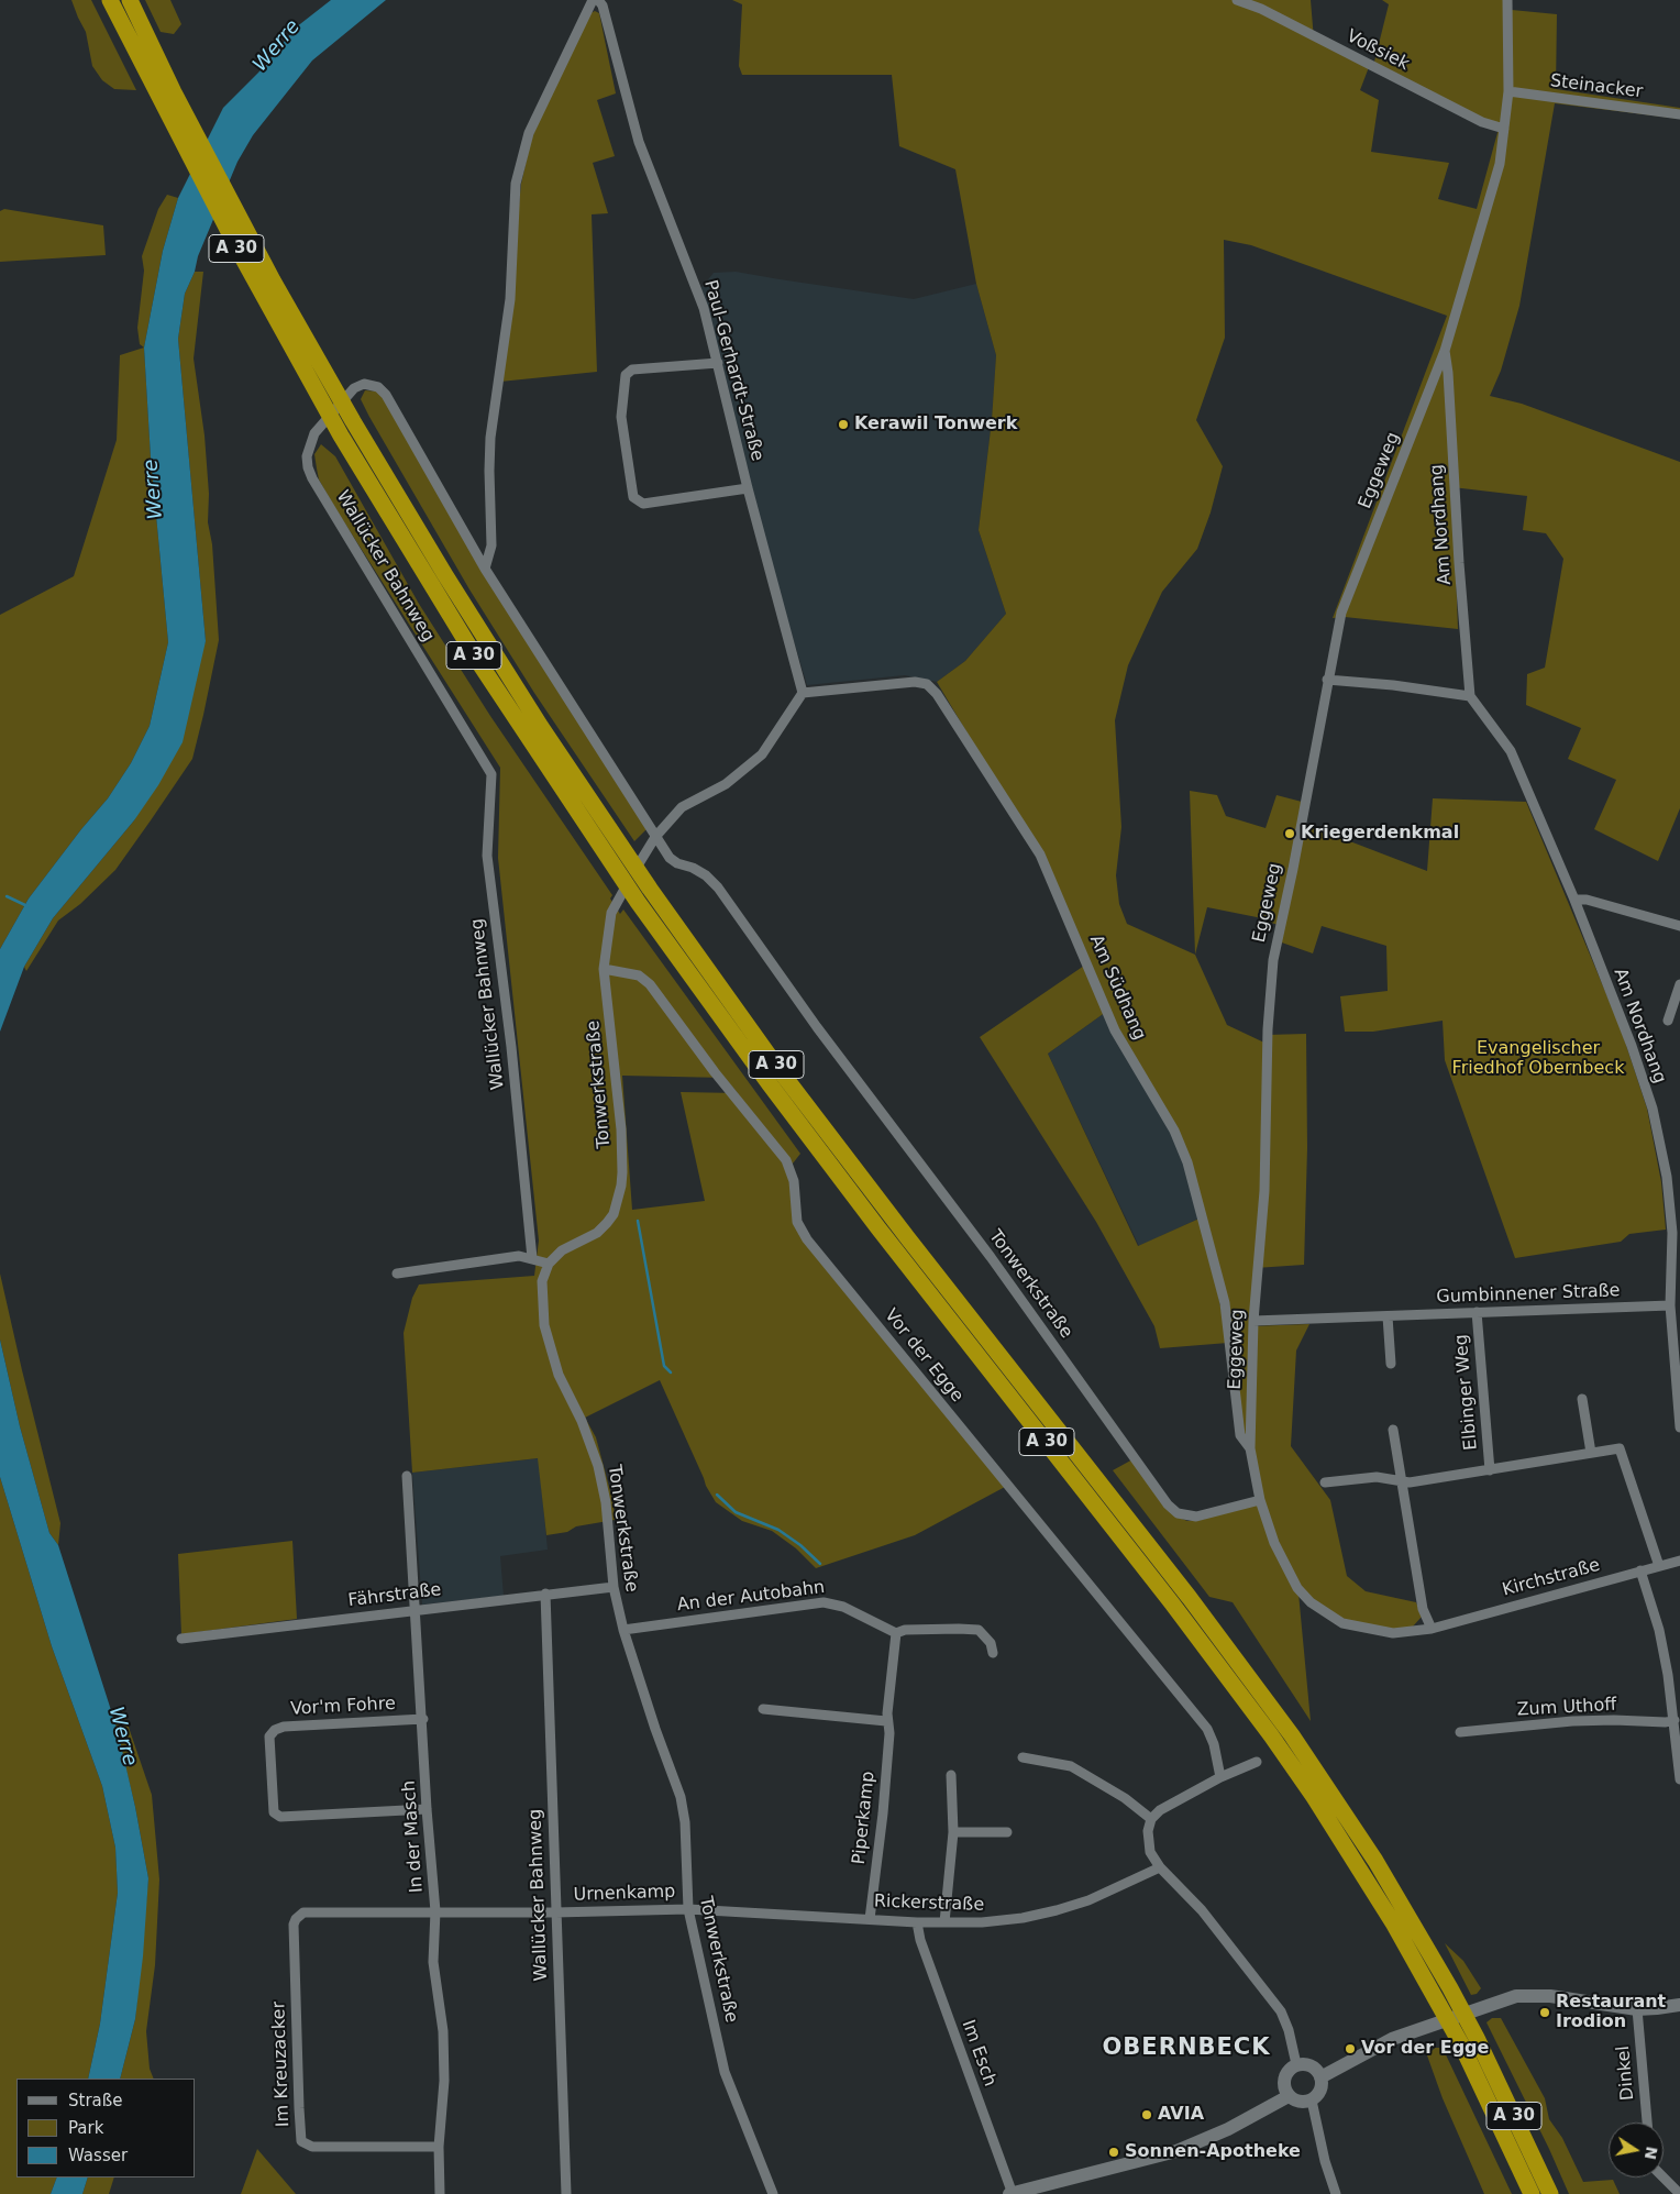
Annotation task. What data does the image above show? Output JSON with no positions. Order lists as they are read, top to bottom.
{
  "streets": {
    "highway": ["A 30"],
    "street": [
      "Voßsiek",
      "Steinacker",
      "Paul-Gerhardt-Straße",
      "Eggeweg",
      "Am Nordhang",
      "Wallücker Bahnweg",
      "Am Südhang",
      "Tonwerkstraße",
      "Gumbinnener Straße",
      "Vor der Egge",
      "Elbinger Weg",
      "Kirchstraße",
      "Fährstraße",
      "An der Autobahn",
      "Vor'm Fohre",
      "Zum Uthoff",
      "Piperkamp",
      "In der Masch",
      "Urnenkamp",
      "Rickerstraße",
      "Im Esch",
      "Im Kreuzacker",
      "Dinkel"
    ]
  },
  "crossings": [
    ["Voßsiek", "Eggeweg"],
    ["Steinacker", "Eggeweg"],
    ["Paul-Gerhardt-Straße", "Am Südhang"],
    ["Paul-Gerhardt-Straße", "Tonwerkstraße"],
    ["Eggeweg", "Am Nordhang"],
    ["Eggeweg", "Am Südhang"],
    ["Eggeweg", "Tonwerkstraße"],
    ["Eggeweg", "Gumbinnener Straße"],
    ["Eggeweg", "Kirchstraße"],
    ["Am Nordhang", "Gumbinnener Straße"],
    ["Wallücker Bahnweg", "Tonwerkstraße"],
    ["Wallücker Bahnweg", "Fährstraße"],
    ["Wallücker Bahnweg", "Urnenkamp"],
    ["Am Südhang", "Tonwerkstraße"],
    ["Tonwerkstraße", "Vor der Egge"],
    ["Tonwerkstraße", "Fährstraße"],
    ["Tonwerkstraße", "An der Autobahn"],
    ["Tonwerkstraße", "Urnenkamp"],
    ["Tonwerkstraße", "Rickerstraße"],
    ["Gumbinnener Straße", "Elbinger Weg"],
    ["Fährstraße", "In der Masch"],
    ["An der Autobahn", "Piperkamp"],
    ["Vor'm Fohre", "In der Masch"],
    ["Piperkamp", "Rickerstraße"],
    ["In der Masch", "Urnenkamp"],
    ["In der Masch", "Im Kreuzacker"],
    ["Urnenkamp", "Rickerstraße"],
    ["Urnenkamp", "Im Kreuzacker"],
    ["Rickerstraße", "Im Esch"]
  ],
  "districts": ["OBERNBECK"],
  "water": ["Werre"],
  "parks": ["Evangelischer Friedhof Obernbeck"],
  "places": [
    "Kerawil Tonwerk",
    "Kriegerdenkmal",
    "Restaurant Irodion",
    "Vor der Egge",
    "AVIA",
    "Sonnen-Apotheke"
  ],
  "legend": ["Straße", "Park", "Wasser"],
  "north": "right"
}
